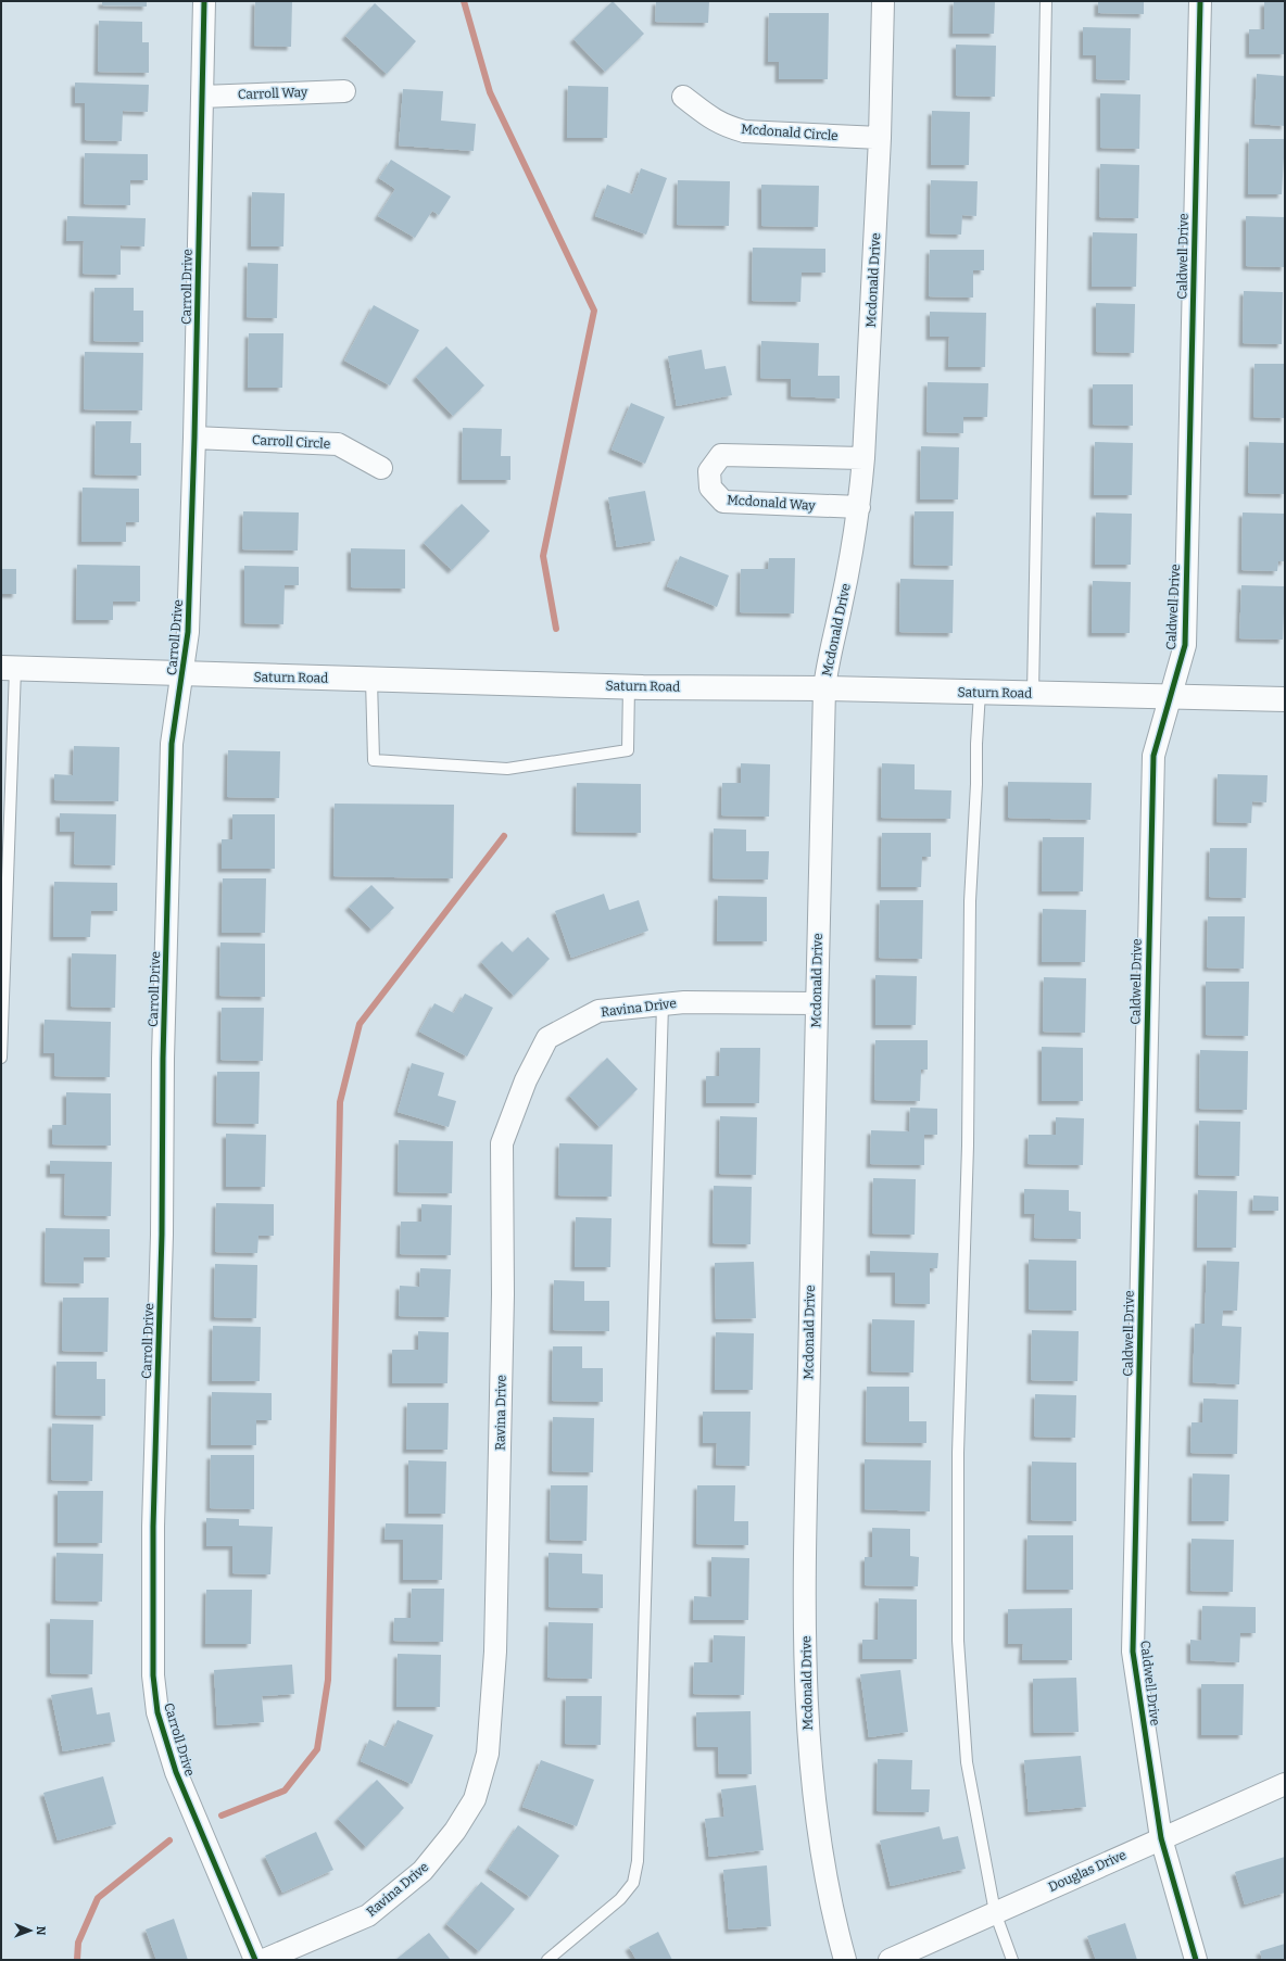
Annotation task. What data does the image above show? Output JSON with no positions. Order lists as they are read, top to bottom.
{
  "streets": {
    "street": [
      "Carroll Way",
      "Mcdonald Circle",
      "Caldwell Drive",
      "Mcdonald Drive",
      "Carroll Drive",
      "Carroll Circle",
      "Mcdonald Way",
      "Saturn Road",
      "Ravina Drive",
      "Douglas Drive"
    ]
  },
  "crossings": [
    ["Carroll Way", "Carroll Drive"],
    ["Mcdonald Circle", "Mcdonald Drive"],
    ["Caldwell Drive", "Saturn Road"],
    ["Caldwell Drive", "Douglas Drive"],
    ["Mcdonald Drive", "Mcdonald Way"],
    ["Mcdonald Drive", "Saturn Road"],
    ["Mcdonald Drive", "Ravina Drive"],
    ["Carroll Drive", "Carroll Circle"],
    ["Carroll Drive", "Saturn Road"]
  ],
  "north": "right"
}
